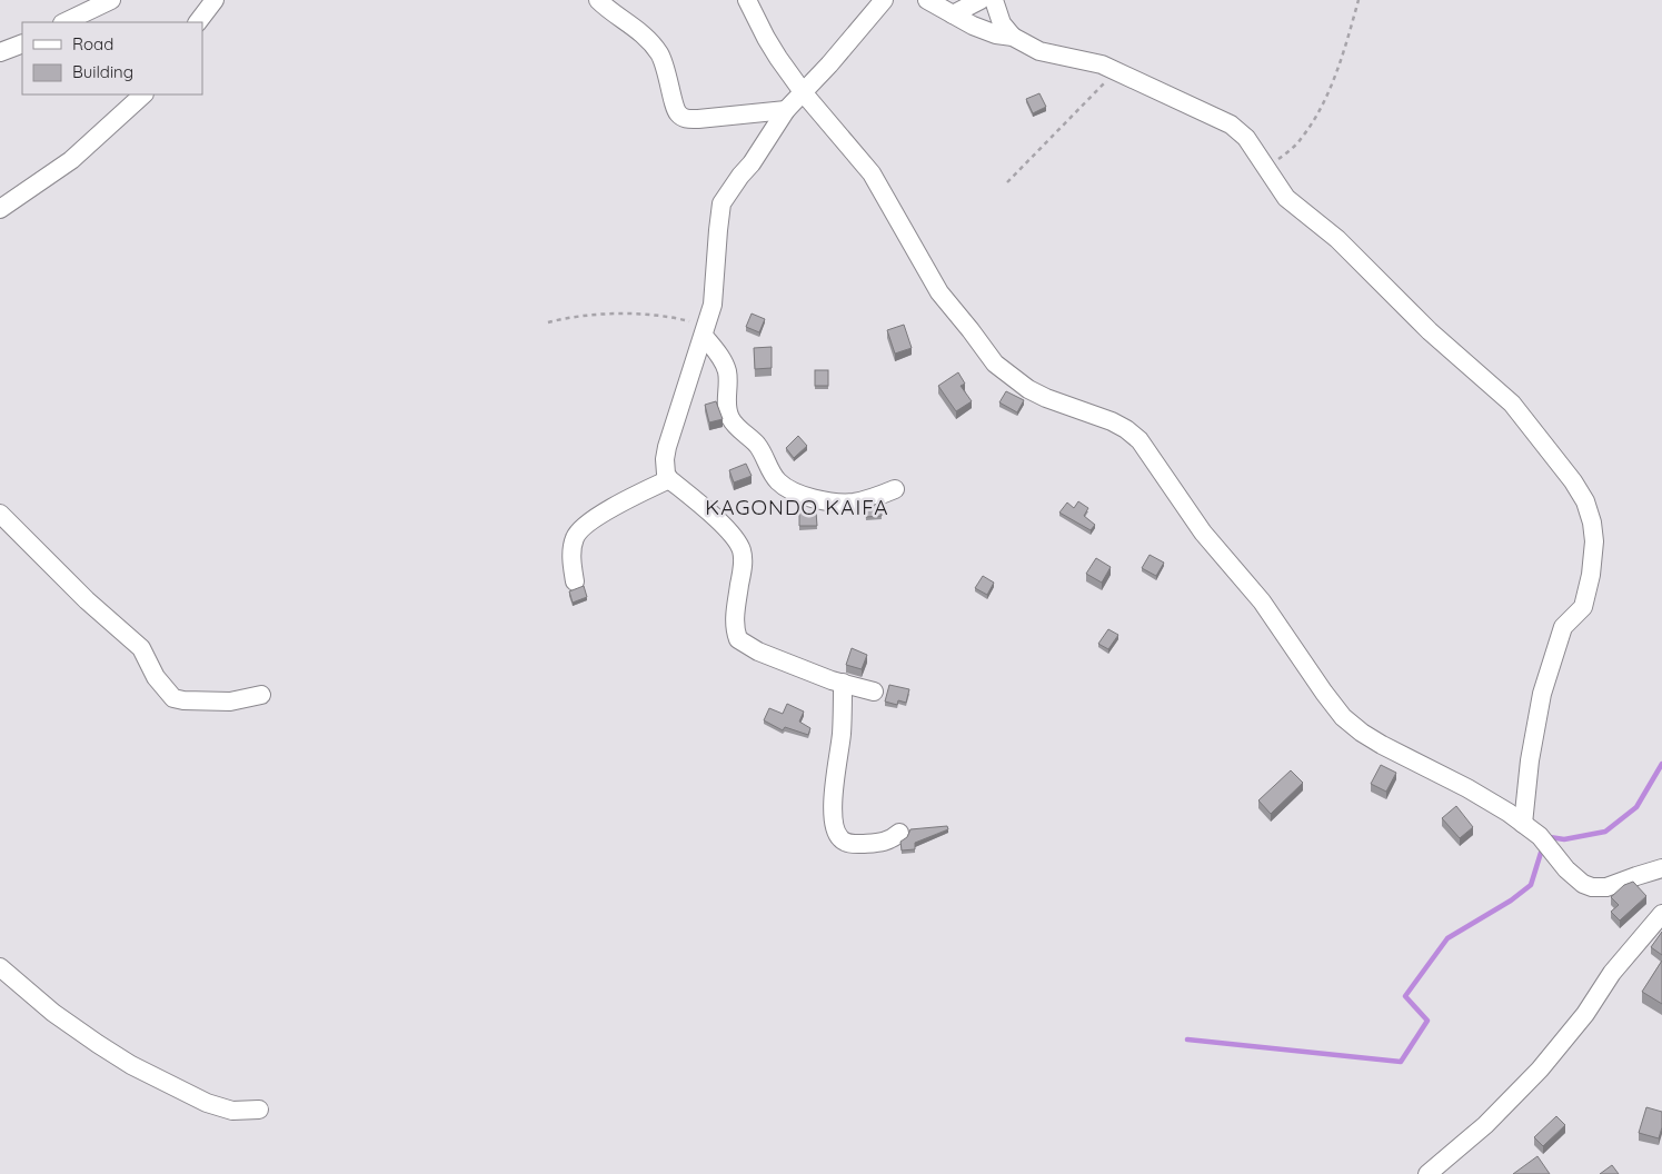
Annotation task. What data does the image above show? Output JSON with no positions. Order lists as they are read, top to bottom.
{
  "districts": ["KAGONDO KAIFA"],
  "legend": ["Road", "Building"]
}
